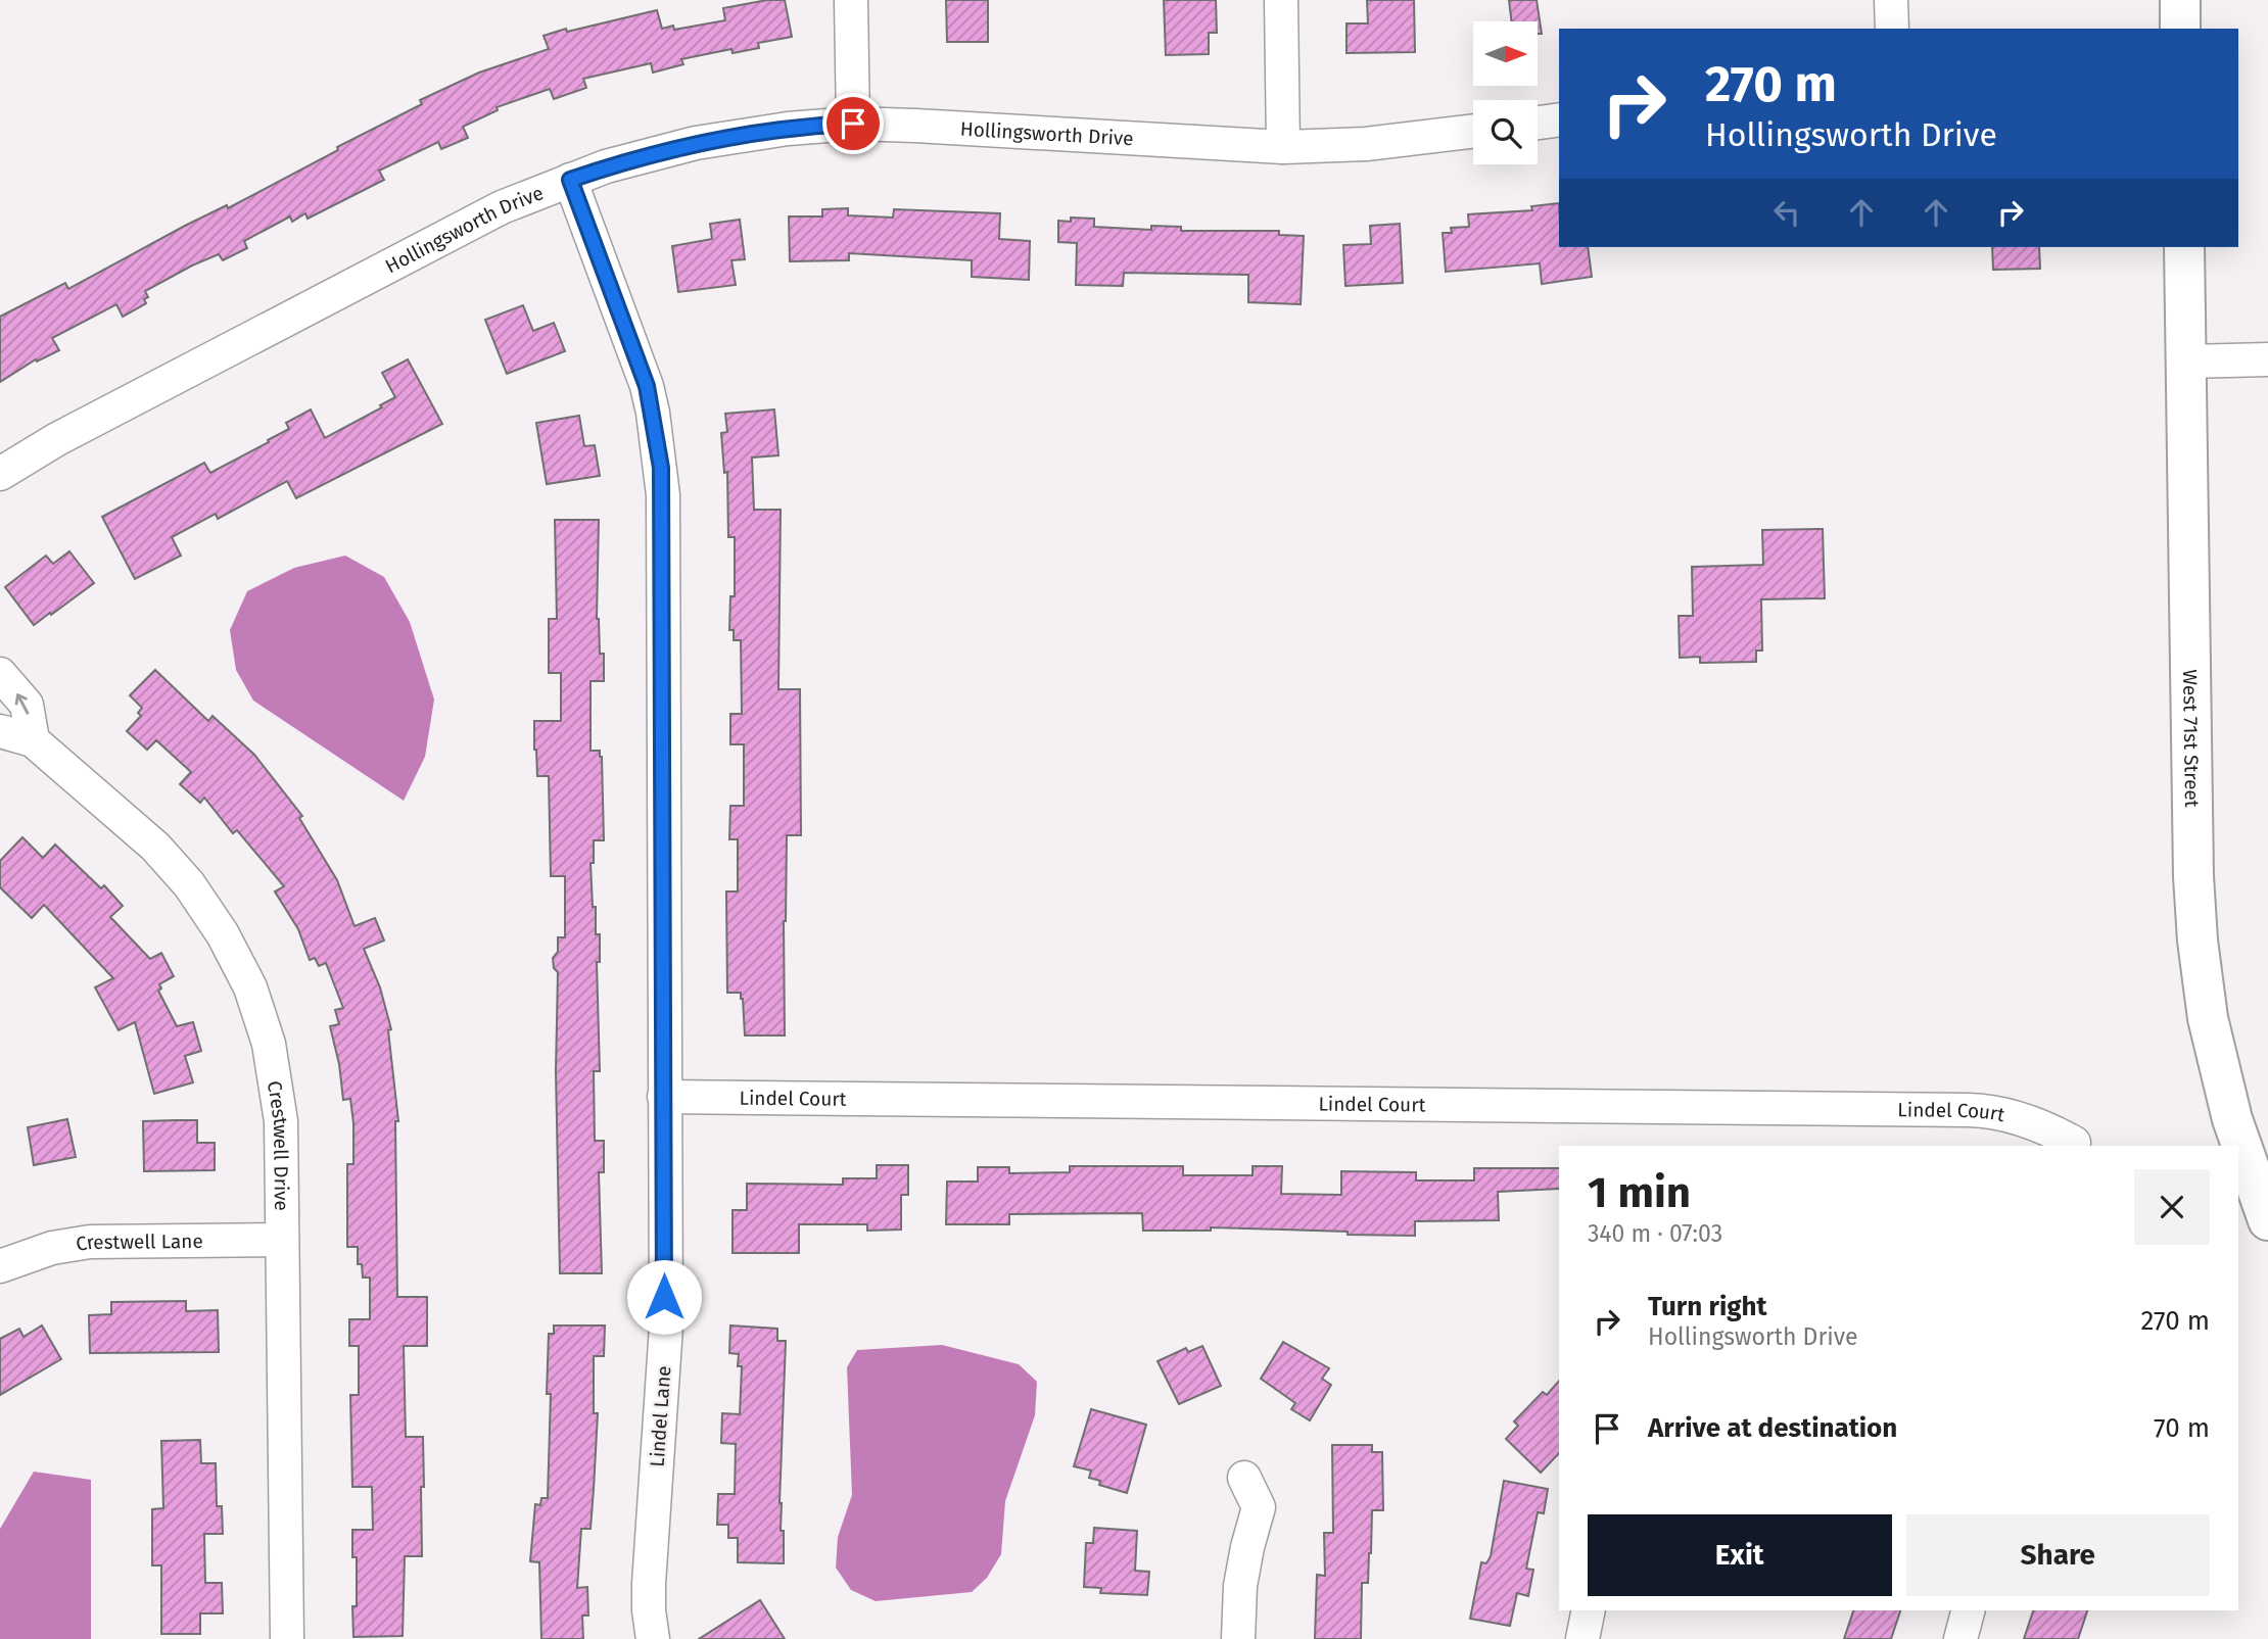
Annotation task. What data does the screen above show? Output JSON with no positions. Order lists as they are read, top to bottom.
{
  "streets": {
    "main road": ["West 71st Street"],
    "street": [
      "Hollingsworth Drive",
      "Lindel Court",
      "Crestwell Drive",
      "Crestwell Lane",
      "Lindel Lane"
    ]
  },
  "crossings": [
    ["Hollingsworth Drive", "Lindel Lane"],
    ["Lindel Court", "Lindel Lane"],
    ["Crestwell Drive", "Crestwell Lane"]
  ],
  "north": "right",
  "page": {
    "turn": ["270 m", "Hollingsworth Drive"],
    "heading": ["1 min", "340 m · 07:03"],
    "list": [
      {
        "name": "Turn right",
        "note": "Hollingsworth Drive",
        "value": "270 m"
      },
      {
        "name": "Arrive at destination",
        "value": "70 m"
      }
    ],
    "buttons": ["Exit", "Share"]
  }
}
